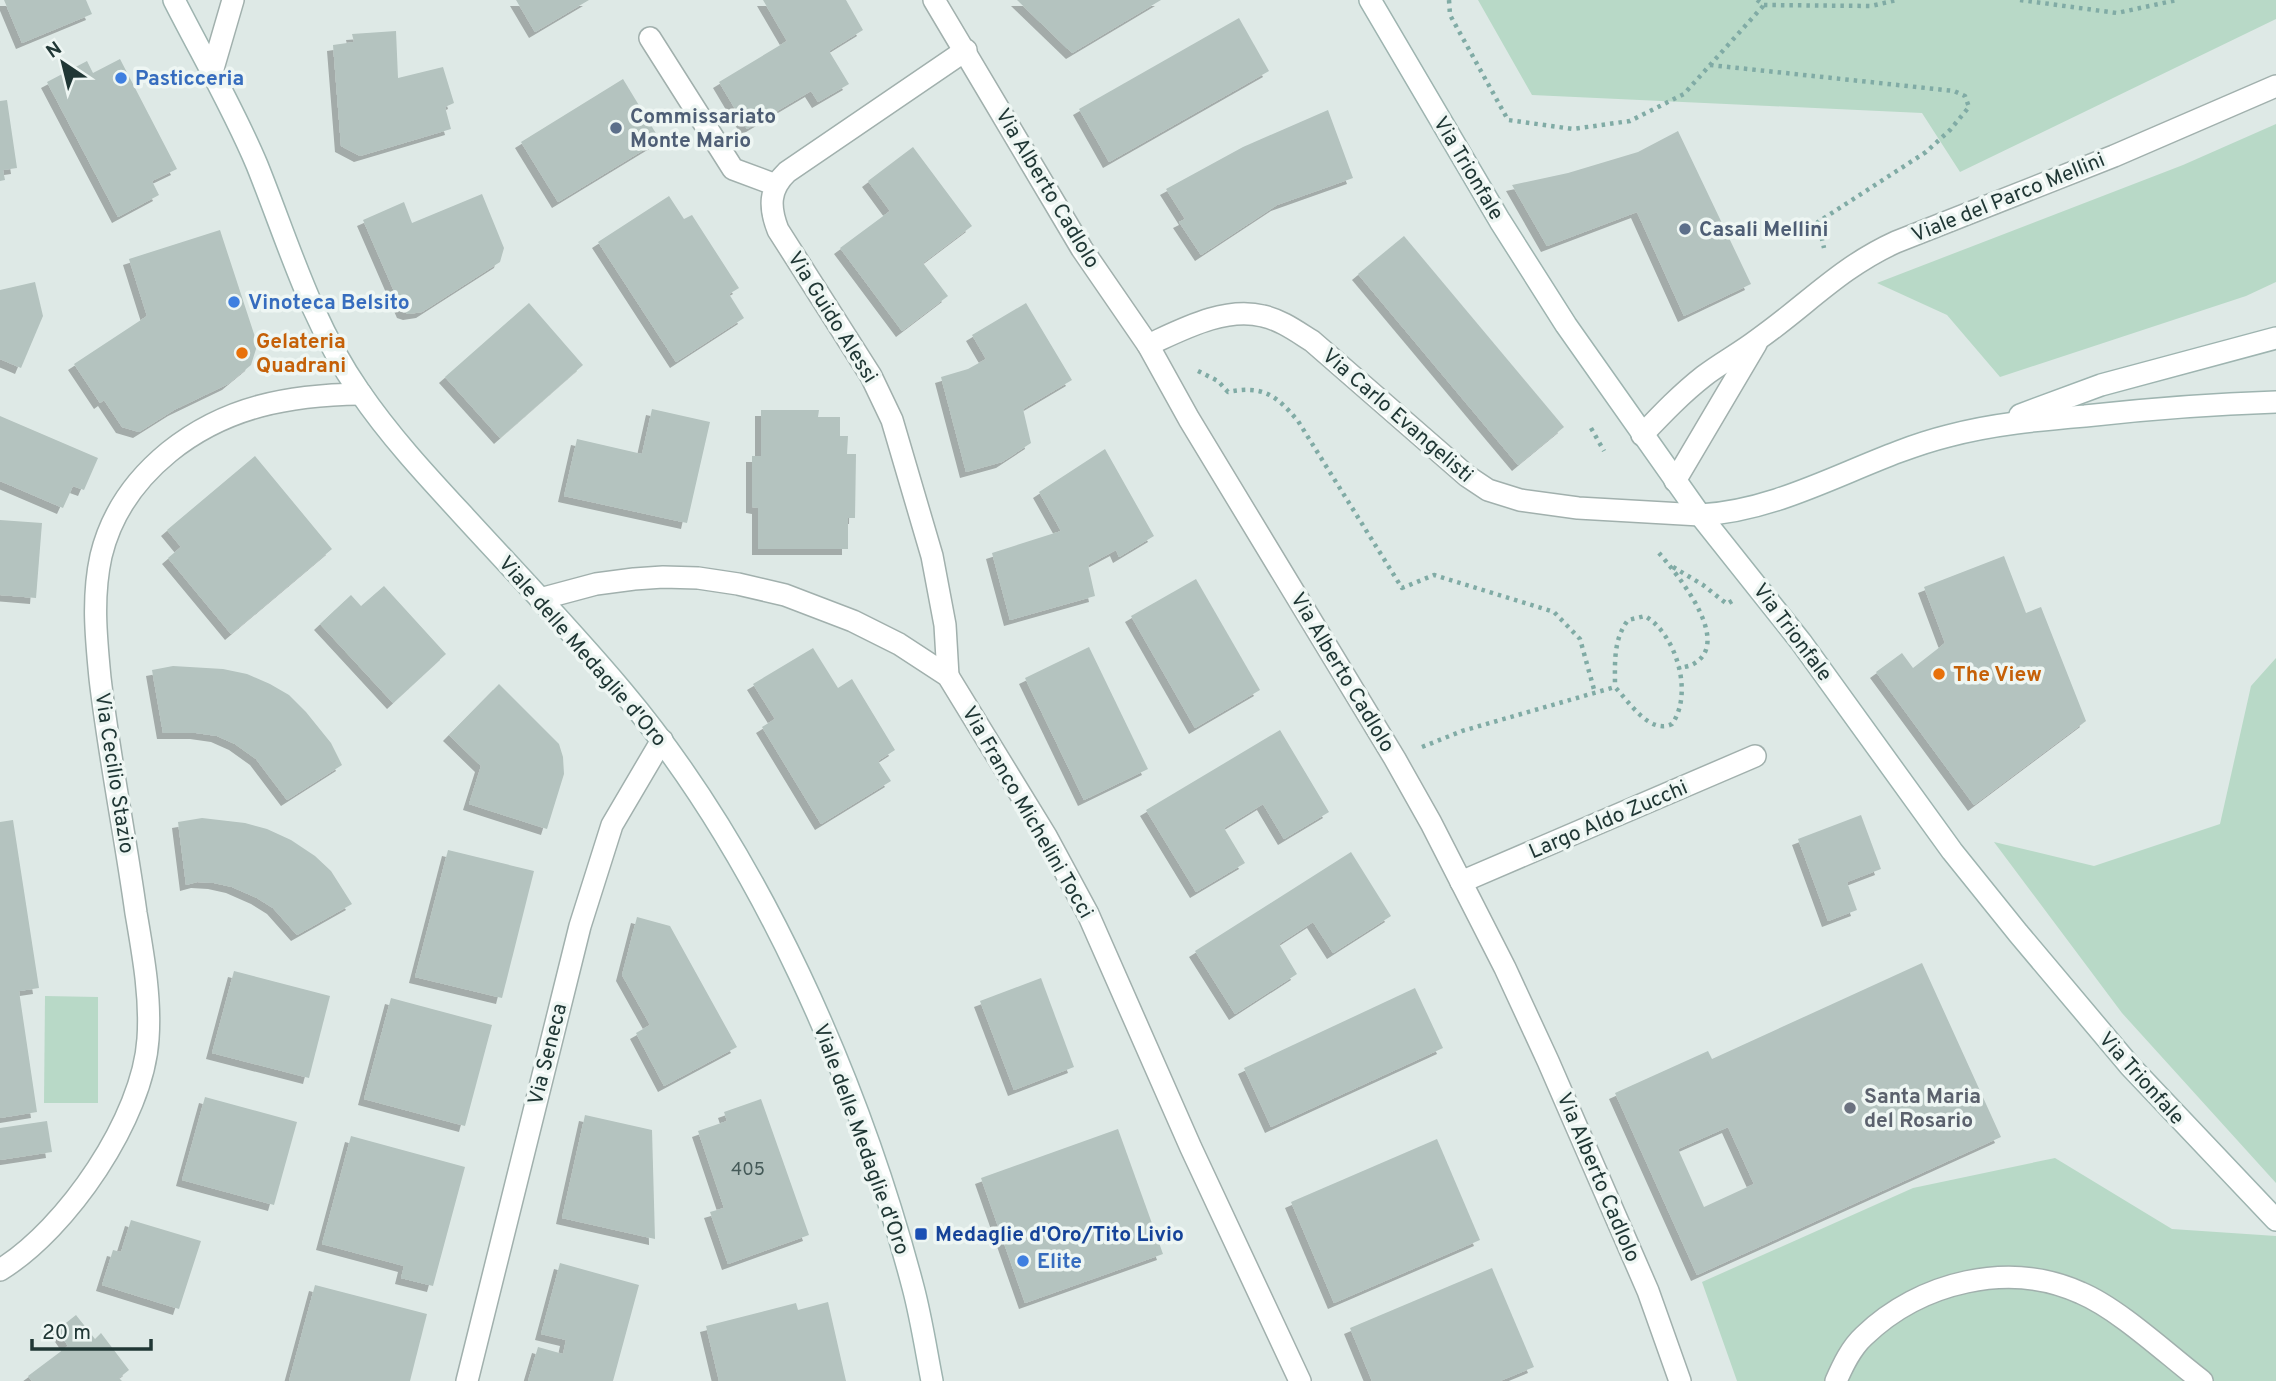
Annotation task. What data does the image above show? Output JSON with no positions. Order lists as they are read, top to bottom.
{
  "streets": {
    "street": [
      "Via Trionfale",
      "Via Alberto Cadlolo",
      "Viale del Parco Mellini",
      "Via Guido Alessi",
      "Via Carlo Evangelisti",
      "Viale delle Medaglie d'Oro",
      "Via Cecilio Stazio",
      "Via Franco Michelini Tocci",
      "Largo Aldo Zucchi",
      "Via Seneca"
    ]
  },
  "crossings": [
    ["Via Trionfale", "Viale del Parco Mellini"],
    ["Via Trionfale", "Via Carlo Evangelisti"],
    ["Via Alberto Cadlolo", "Via Carlo Evangelisti"],
    ["Via Alberto Cadlolo", "Largo Aldo Zucchi"],
    ["Via Guido Alessi", "Via Franco Michelini Tocci"],
    ["Viale delle Medaglie d'Oro", "Via Cecilio Stazio"],
    ["Viale delle Medaglie d'Oro", "Via Franco Michelini Tocci"],
    ["Viale delle Medaglie d'Oro", "Via Seneca"]
  ],
  "places": {
    "other": [
      "Pasticceria",
      "Commissariato Monte Mario",
      "Casali Mellini",
      "Vinoteca Belsito",
      "Gelateria Quadrani",
      "The View",
      "Santa Maria del Rosario",
      "Elite"
    ],
    "transit": ["Medaglie d'Oro/Tito Livio"]
  },
  "house_numbers": ["405"],
  "scale_bar": "20 m",
  "north": "top left"
}
